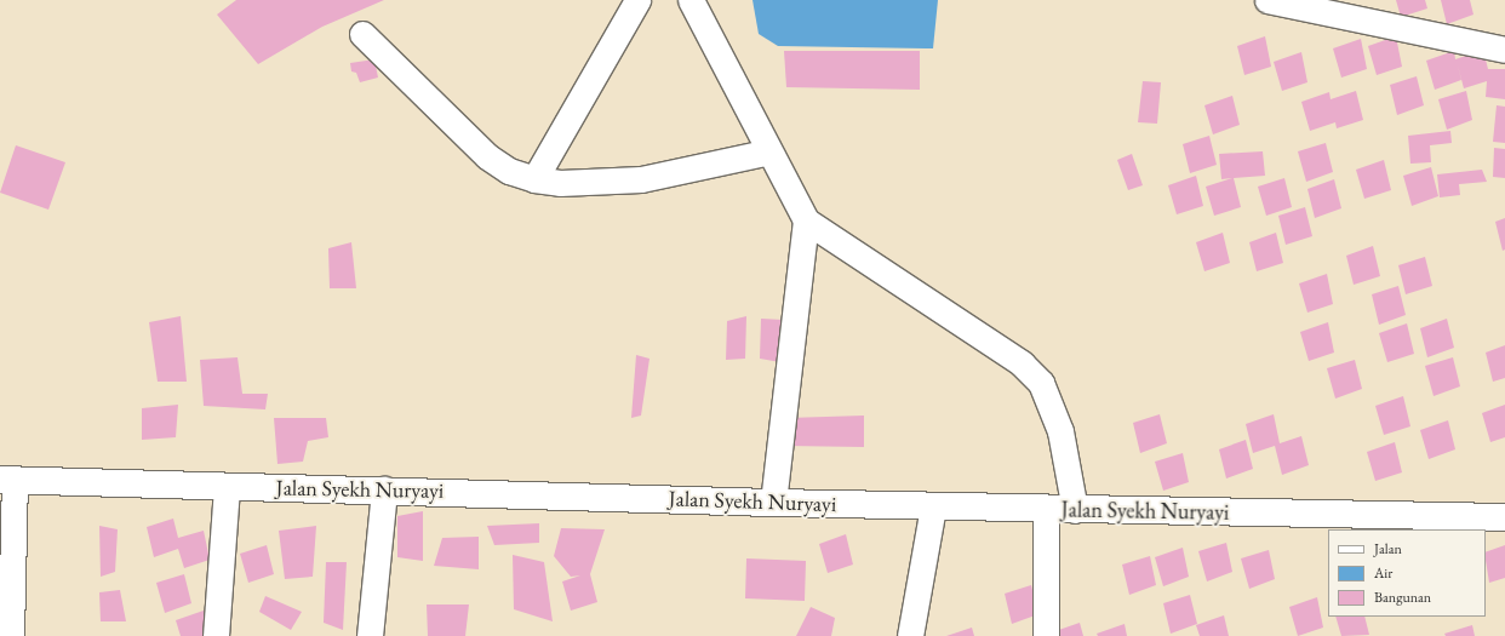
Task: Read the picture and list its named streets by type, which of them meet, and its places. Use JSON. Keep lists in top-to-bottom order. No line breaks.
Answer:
{"streets":{"main road":["Jalan Syekh Nuryayi"]},"legend":["Jalan","Air","Bangunan"]}
